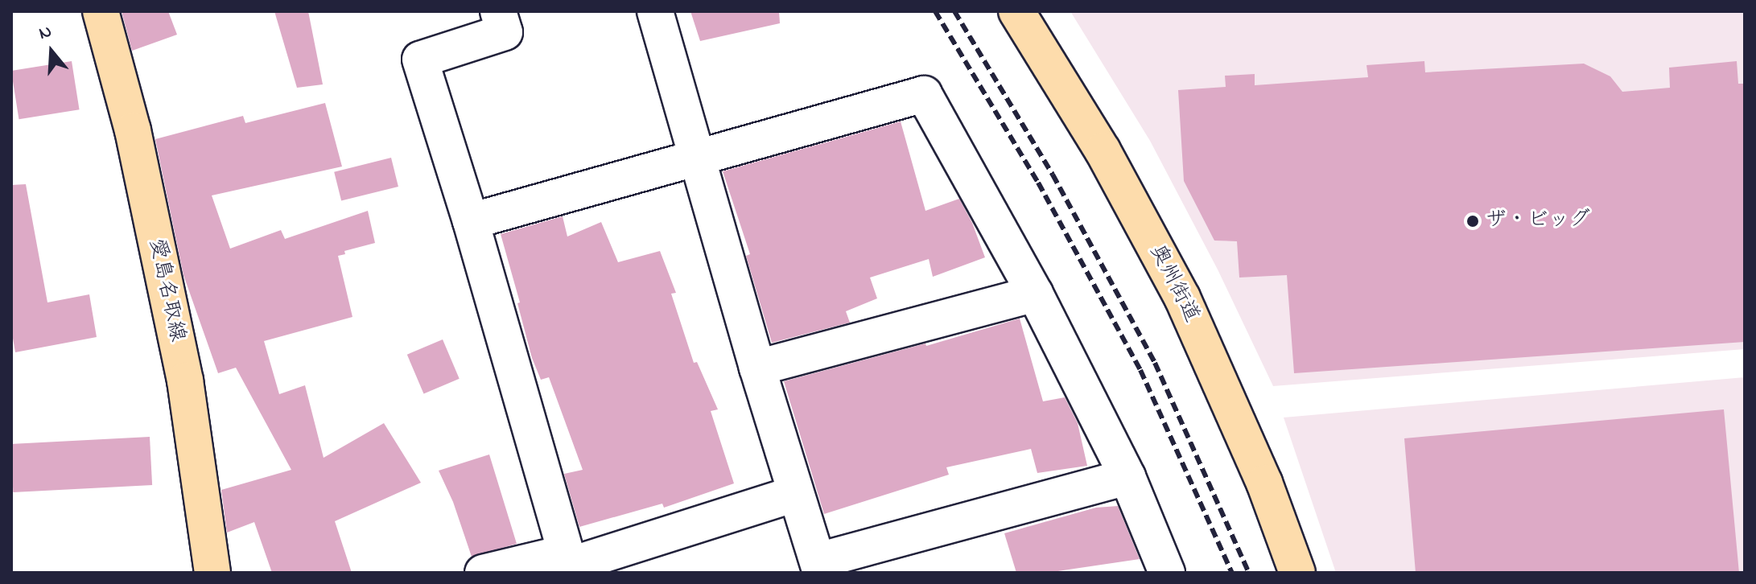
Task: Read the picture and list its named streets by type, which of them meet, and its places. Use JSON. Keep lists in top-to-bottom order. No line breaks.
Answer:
{"streets":{"main road":["奥州街道","愛島名取線"]},"places":["ザ・ビッグ"],"north":"top"}
